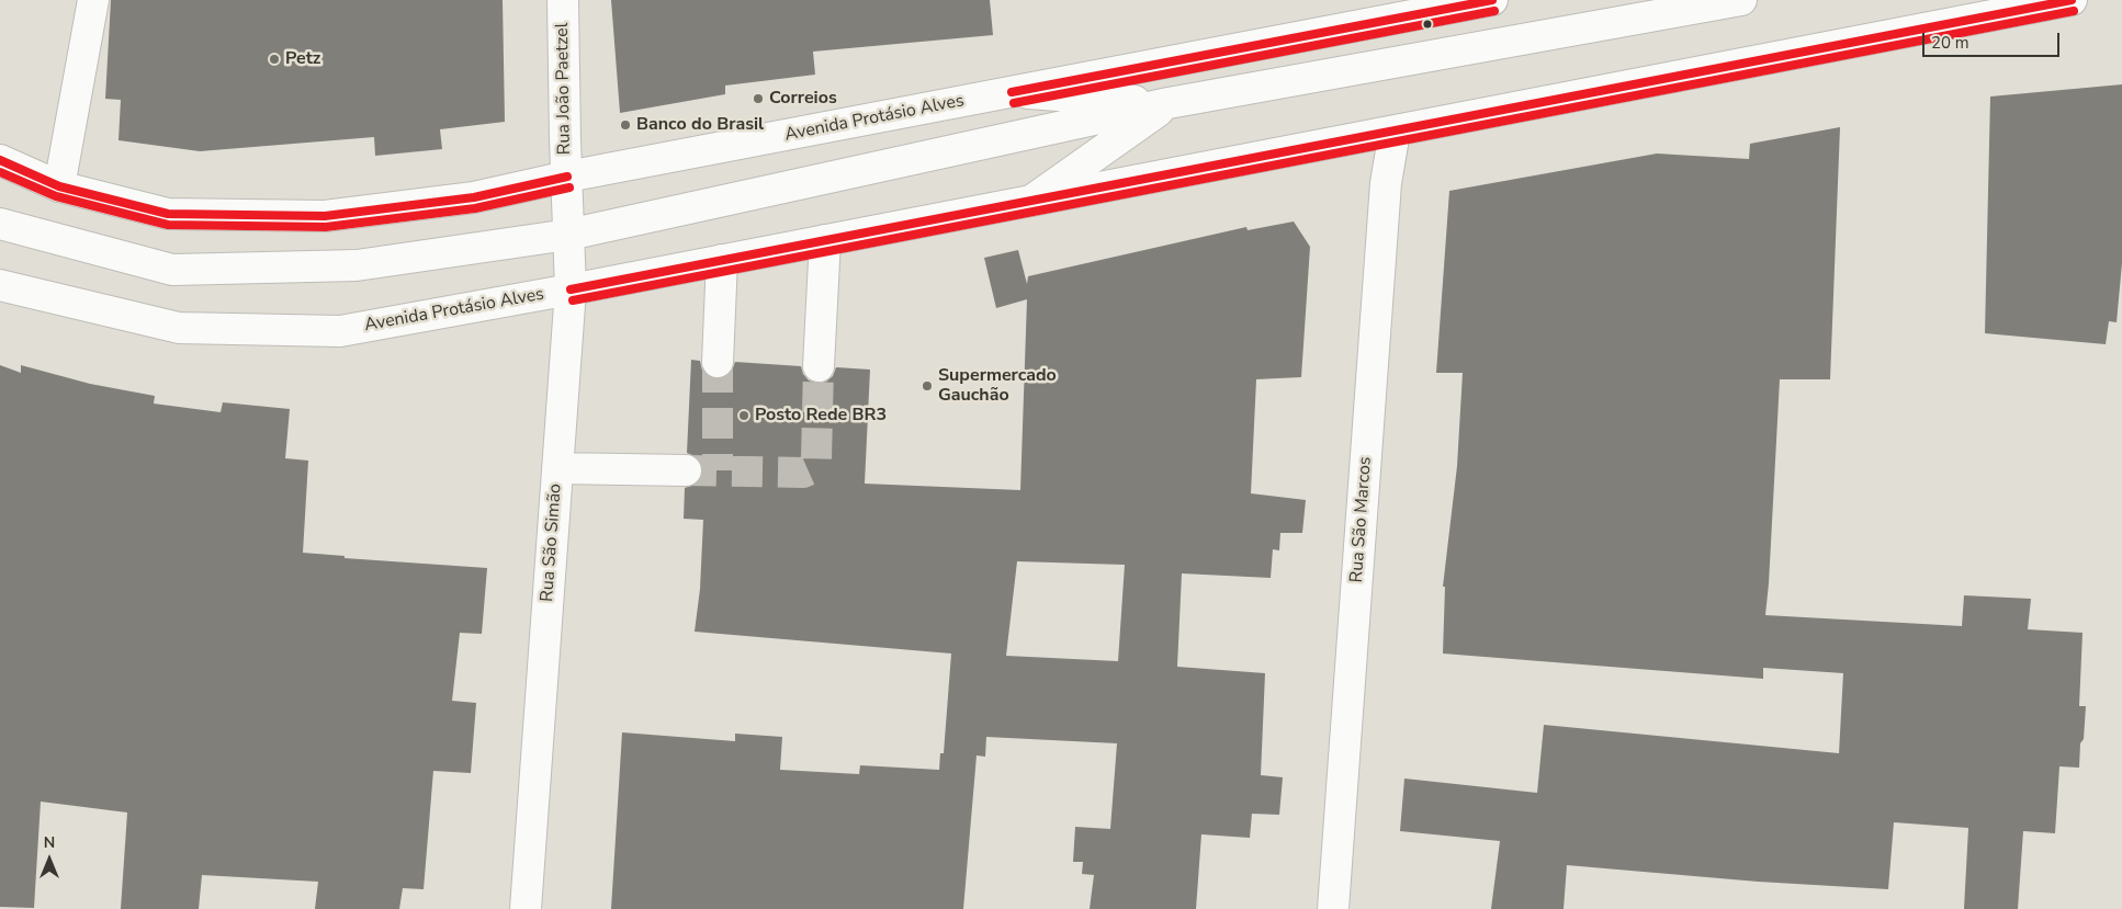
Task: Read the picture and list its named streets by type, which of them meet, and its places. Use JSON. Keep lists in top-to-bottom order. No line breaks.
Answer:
{"streets":{"main road":["Rua João Paetzel","Avenida Protásio Alves","Rua São Marcos","Rua São Simão"]},"crossings":[["Rua João Paetzel","Avenida Protásio Alves"],["Rua João Paetzel","Rua São Simão"],["Avenida Protásio Alves","Rua São Marcos"],["Avenida Protásio Alves","Rua São Simão"]],"places":["Petz","Correios","Banco do Brasil","Supermercado Gauchão","Posto Rede BR3"],"scale_bar":"20 m","north":"top"}
